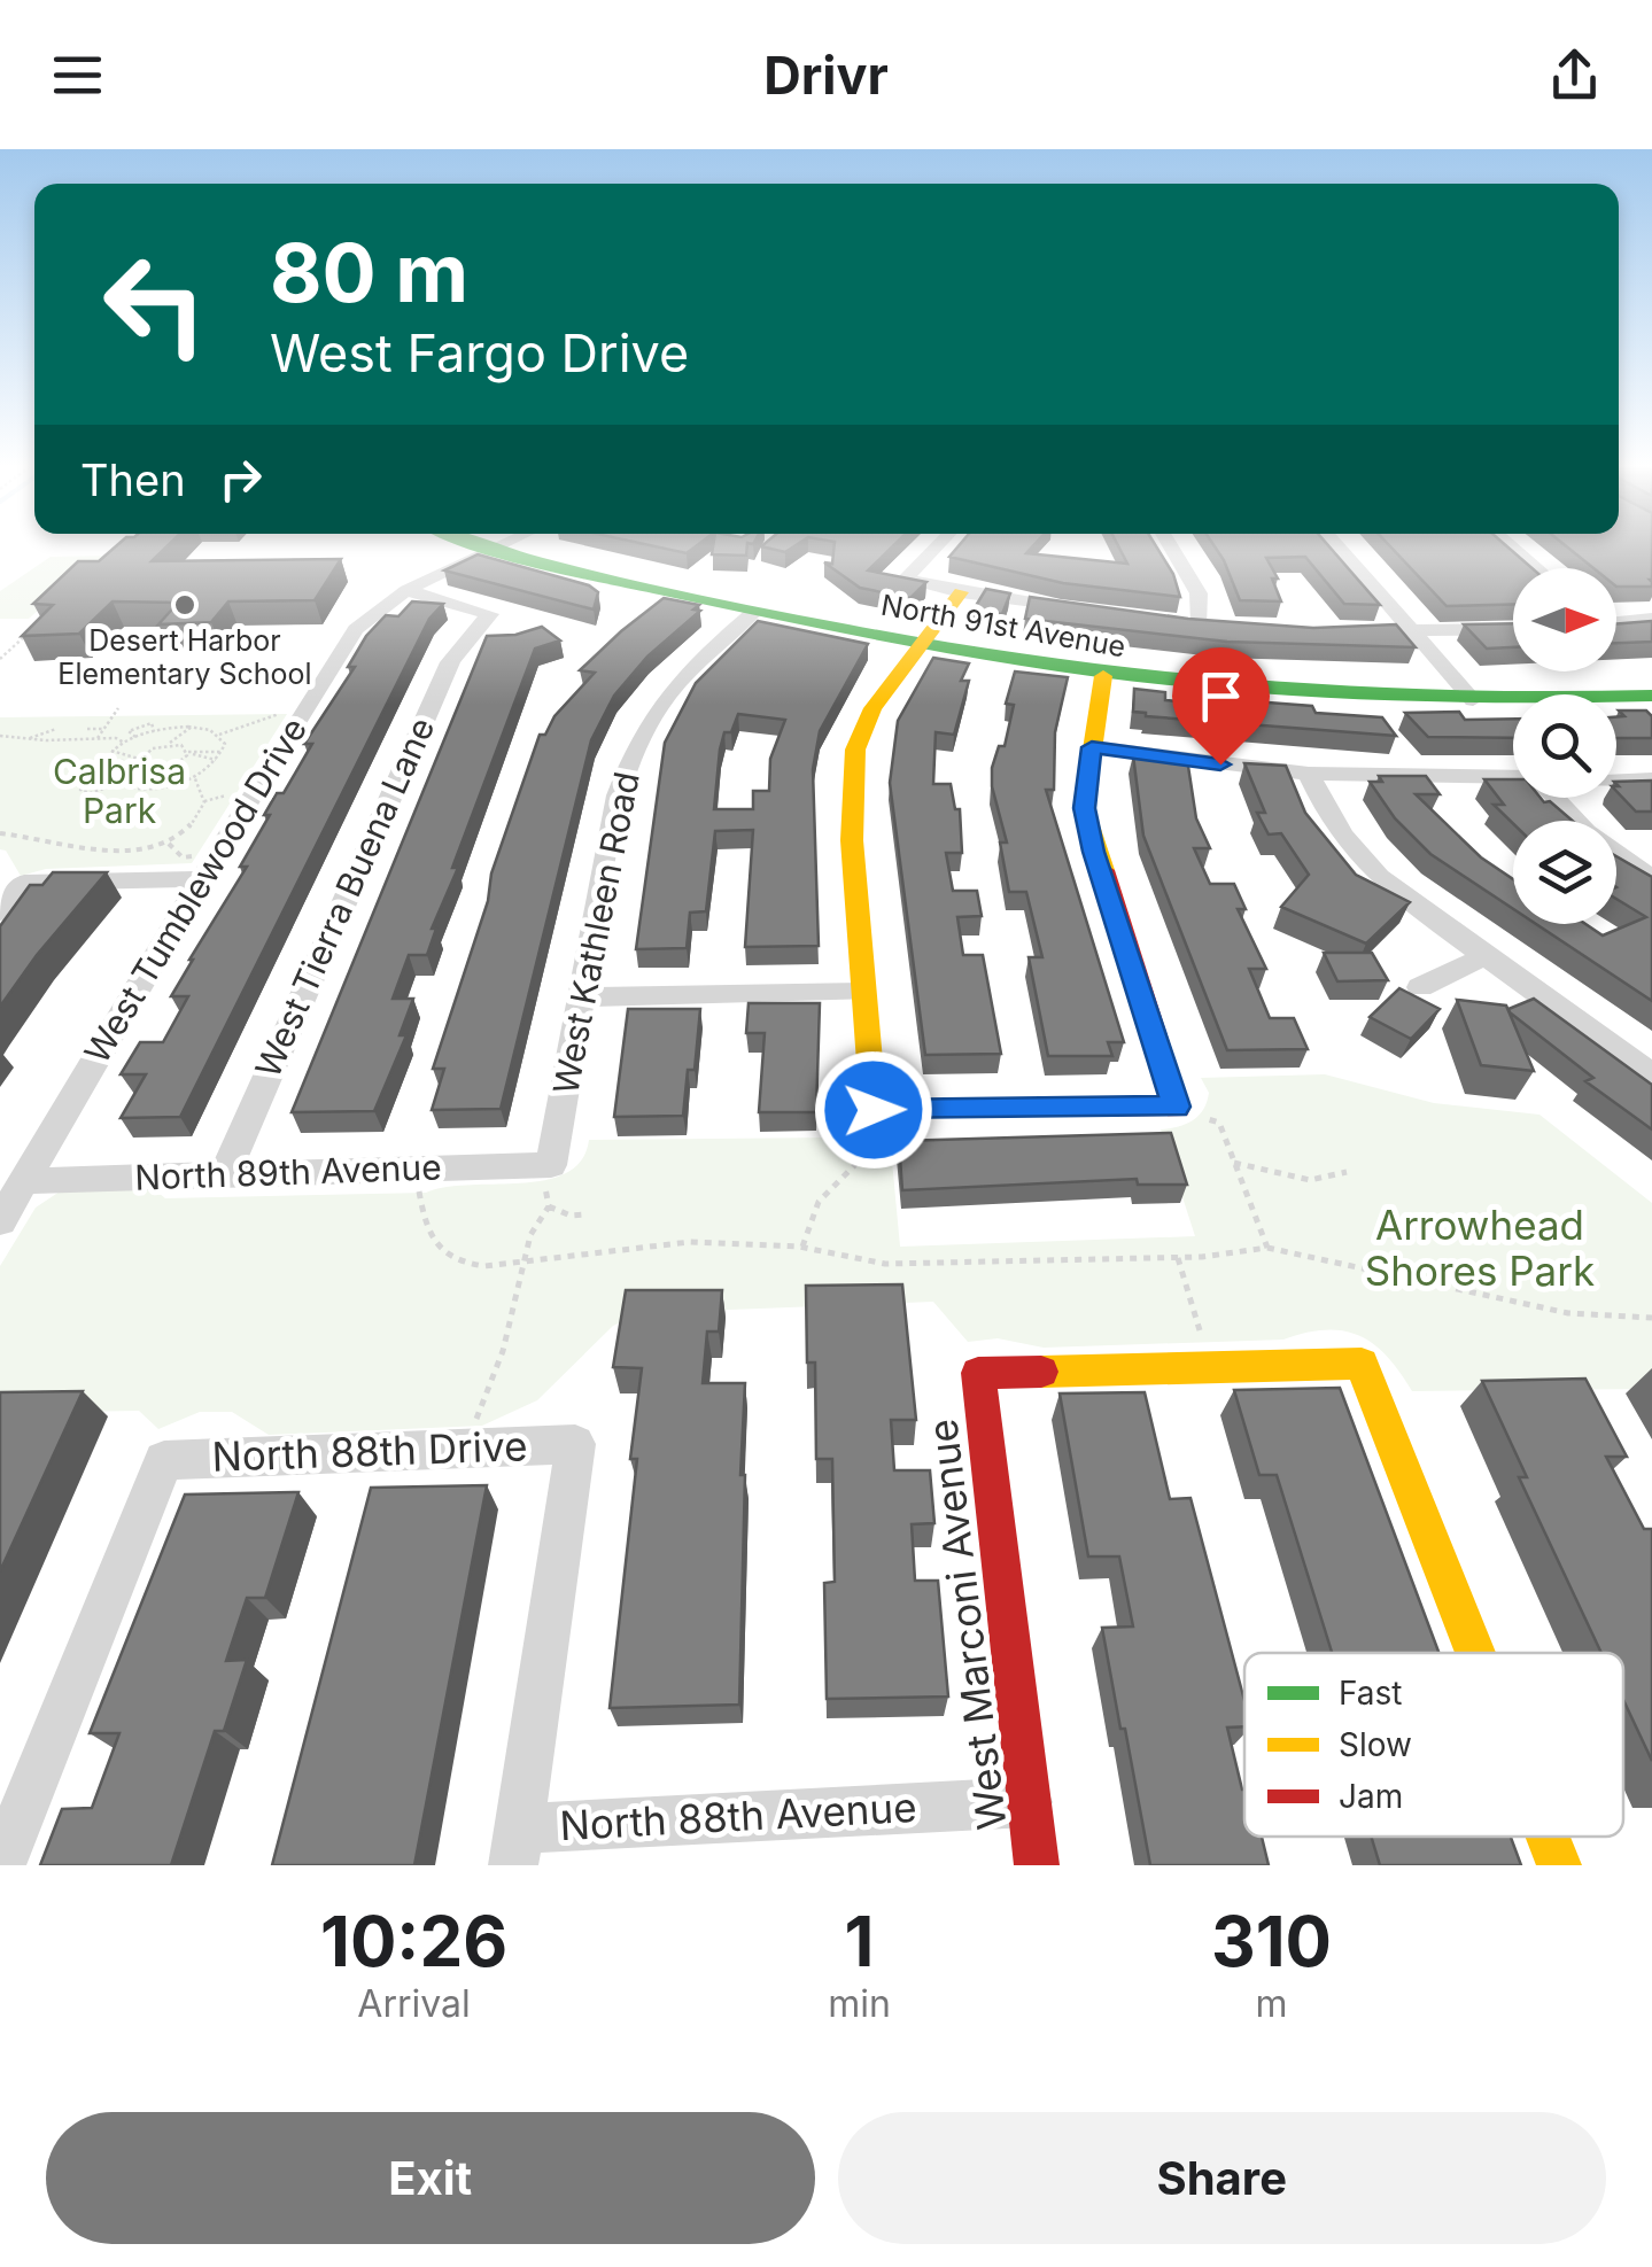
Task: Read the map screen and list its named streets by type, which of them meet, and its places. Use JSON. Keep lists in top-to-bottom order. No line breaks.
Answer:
{"streets":{"street":["North 91st Avenue","West Tumblewood Drive","West Tierra Buena Lane","West Kathleen Road","North 89th Avenue","North 88th Drive","West Marconi Avenue","North 88th Avenue"]},"crossings":[["North 91st Avenue","West Tumblewood Drive"],["North 91st Avenue","West Kathleen Road"],["West Tumblewood Drive","West Tierra Buena Lane"],["West Tumblewood Drive","North 89th Avenue"],["West Tierra Buena Lane","North 89th Avenue"],["West Kathleen Road","North 89th Avenue"],["North 88th Drive","North 88th Avenue"],["West Marconi Avenue","North 88th Avenue"]],"parks":["Calbrisa Park","Arrowhead Shores Park"],"places":["Desert Harbor Elementary School"],"legend":["Fast","Slow","Jam"],"north":"right","page":{"header":"Drivr","turn":["80 m","West Fargo Drive"],"then":"Then","eta":["10:26","Arrival","1","min","310","m"],"buttons":["Exit","Share"]}}
